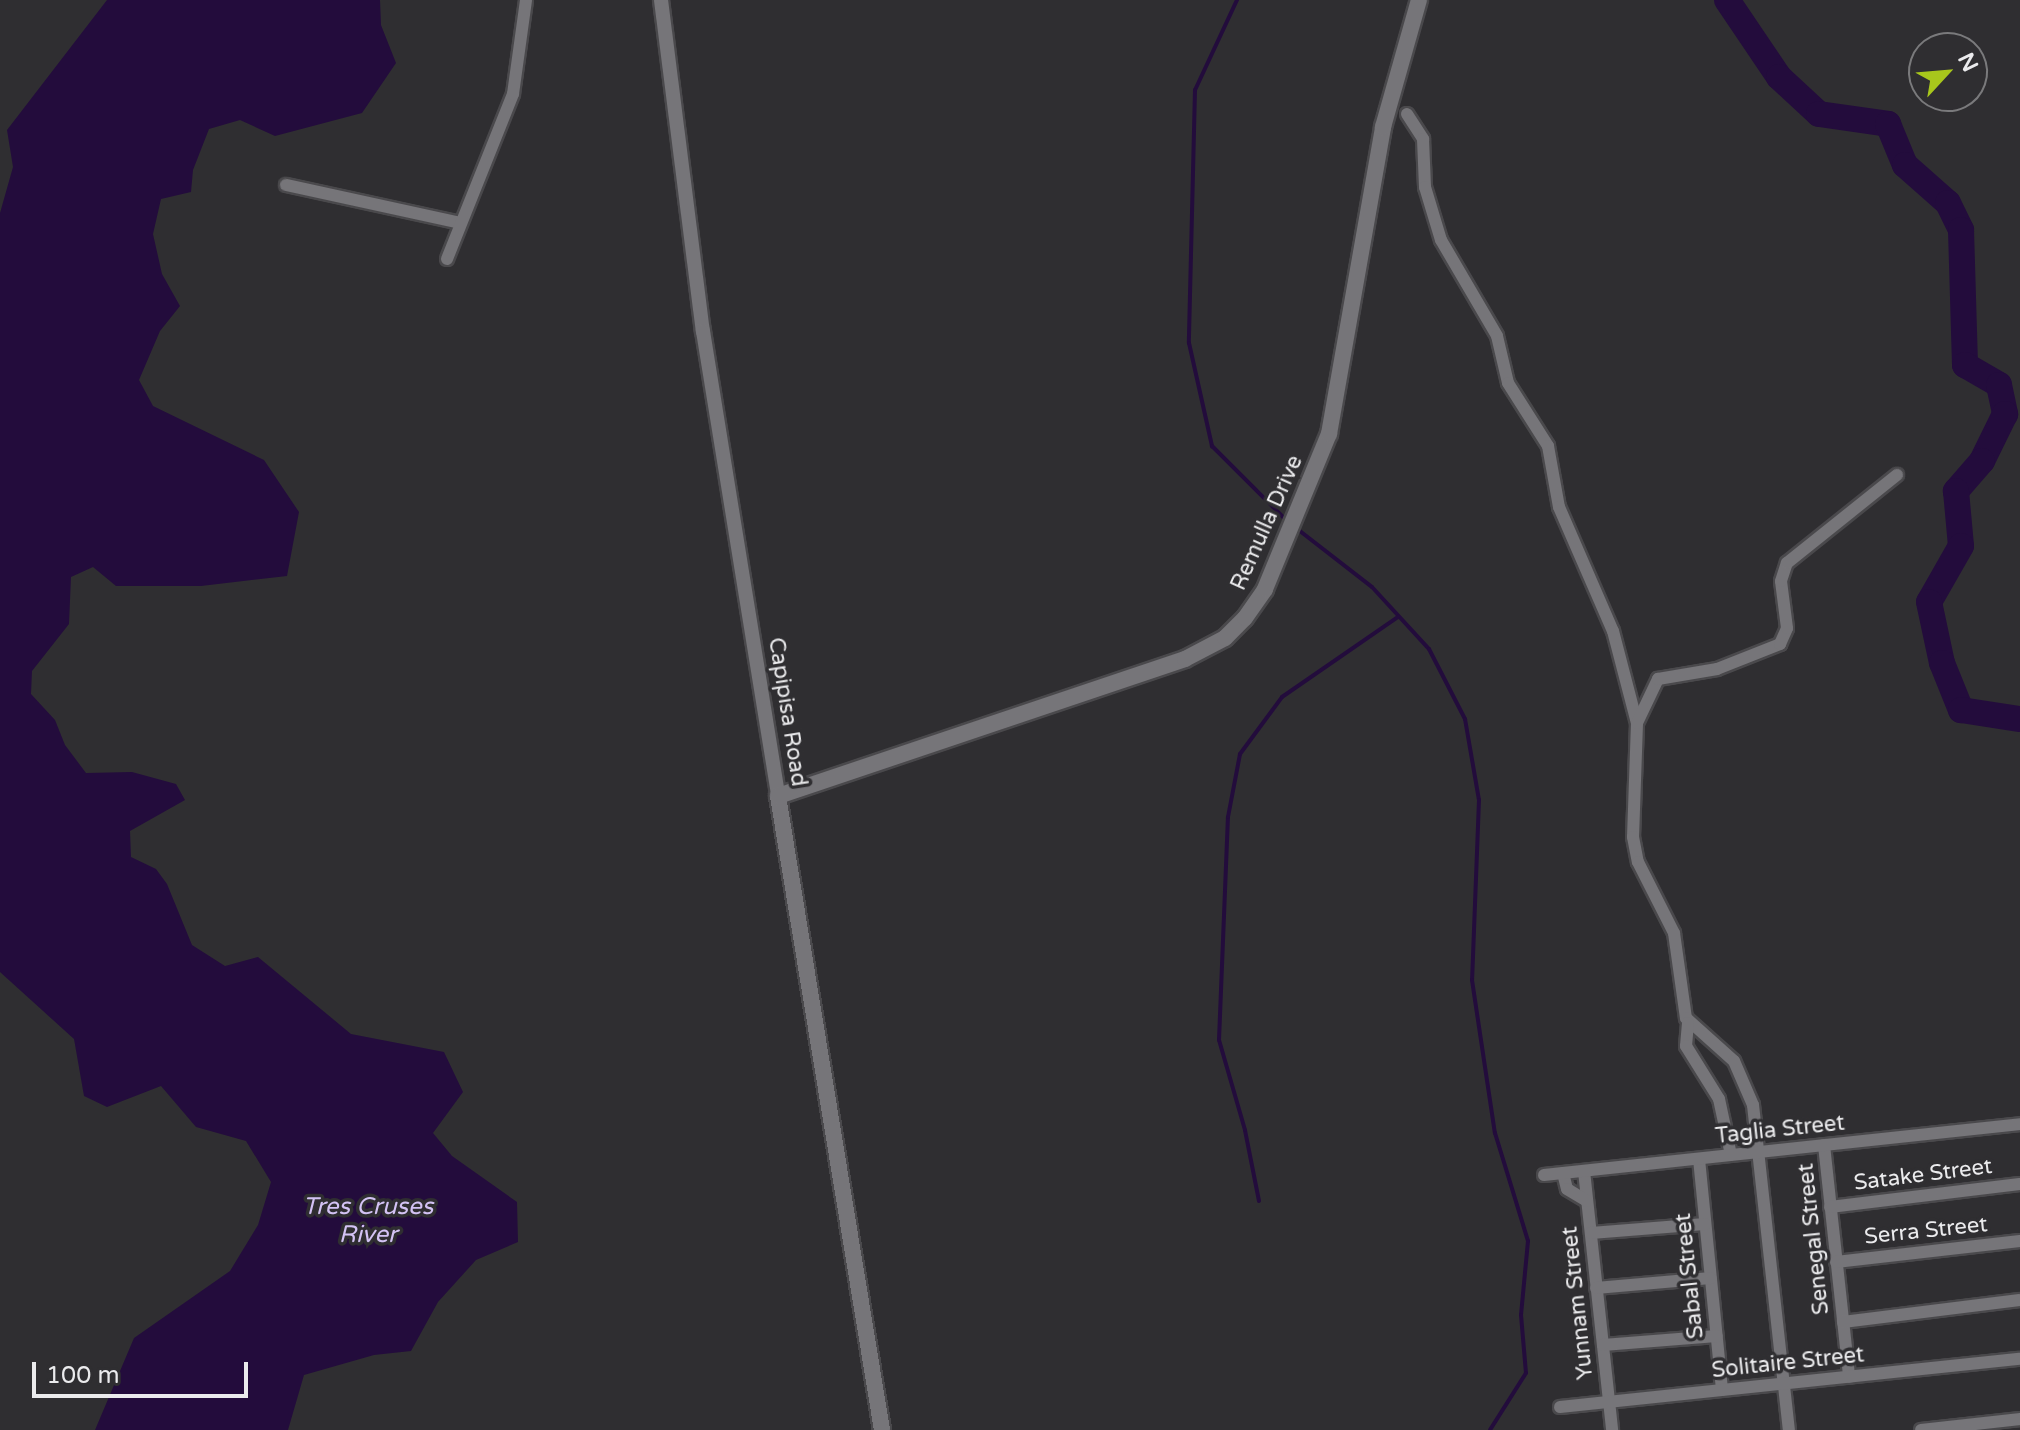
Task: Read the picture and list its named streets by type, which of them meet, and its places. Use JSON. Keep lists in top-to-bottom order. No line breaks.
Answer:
{"streets":{"main road":["Remulla Drive","Capipisa Road"],"street":["Taglia Street","Satake Street","Serra Street","Senegal Street","Sabal Street","Yunnam Street","Solitaire Street"]},"crossings":[["Remulla Drive","Capipisa Road"],["Taglia Street","Senegal Street"],["Taglia Street","Sabal Street"],["Taglia Street","Yunnam Street"],["Satake Street","Senegal Street"],["Serra Street","Senegal Street"],["Senegal Street","Solitaire Street"],["Sabal Street","Solitaire Street"],["Yunnam Street","Solitaire Street"]],"water":["Tres Cruses River"],"scale_bar":"100 m","north":"top right"}
